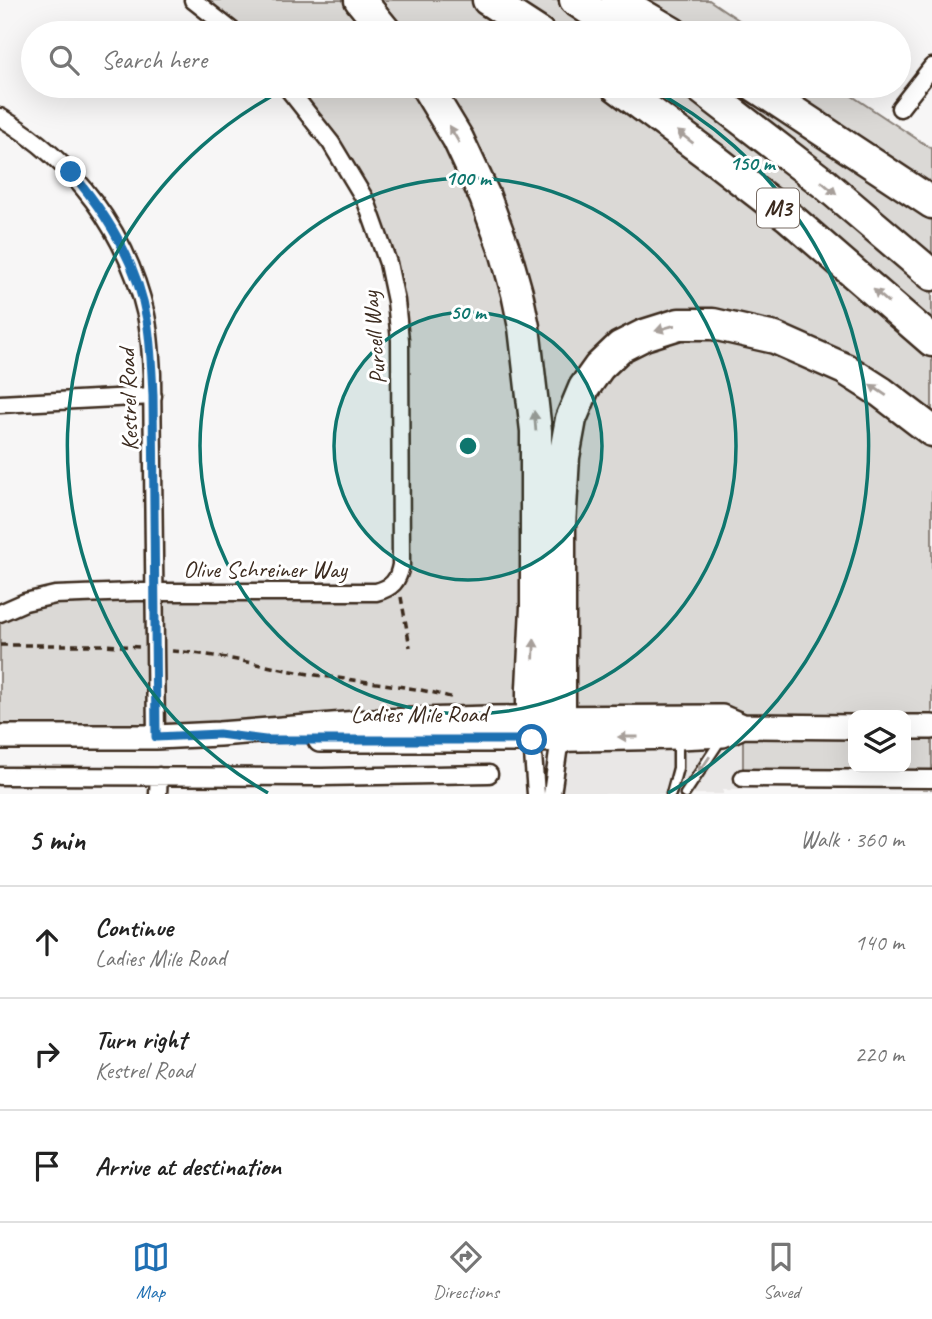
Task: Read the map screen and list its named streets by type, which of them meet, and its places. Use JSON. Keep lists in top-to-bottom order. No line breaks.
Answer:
{"streets":{"highway":["M3"],"main road":["Ladies Mile Road"],"street":["Purcell Way","Kestrel Road","Olive Schreiner Way"]},"crossings":[["Purcell Way","Olive Schreiner Way"],["Kestrel Road","Olive Schreiner Way"],["Kestrel Road","Ladies Mile Road"]],"page":{"search":"Search here","heading":["5 min","Walk · 360 m"],"list":[["Continue","Ladies Mile Road","140 m"],["Turn right","Kestrel Road","220 m"],"Arrive at destination"],"nav":["Map","Directions","Saved"]},"rings":["150 m","100 m","50 m"]}
